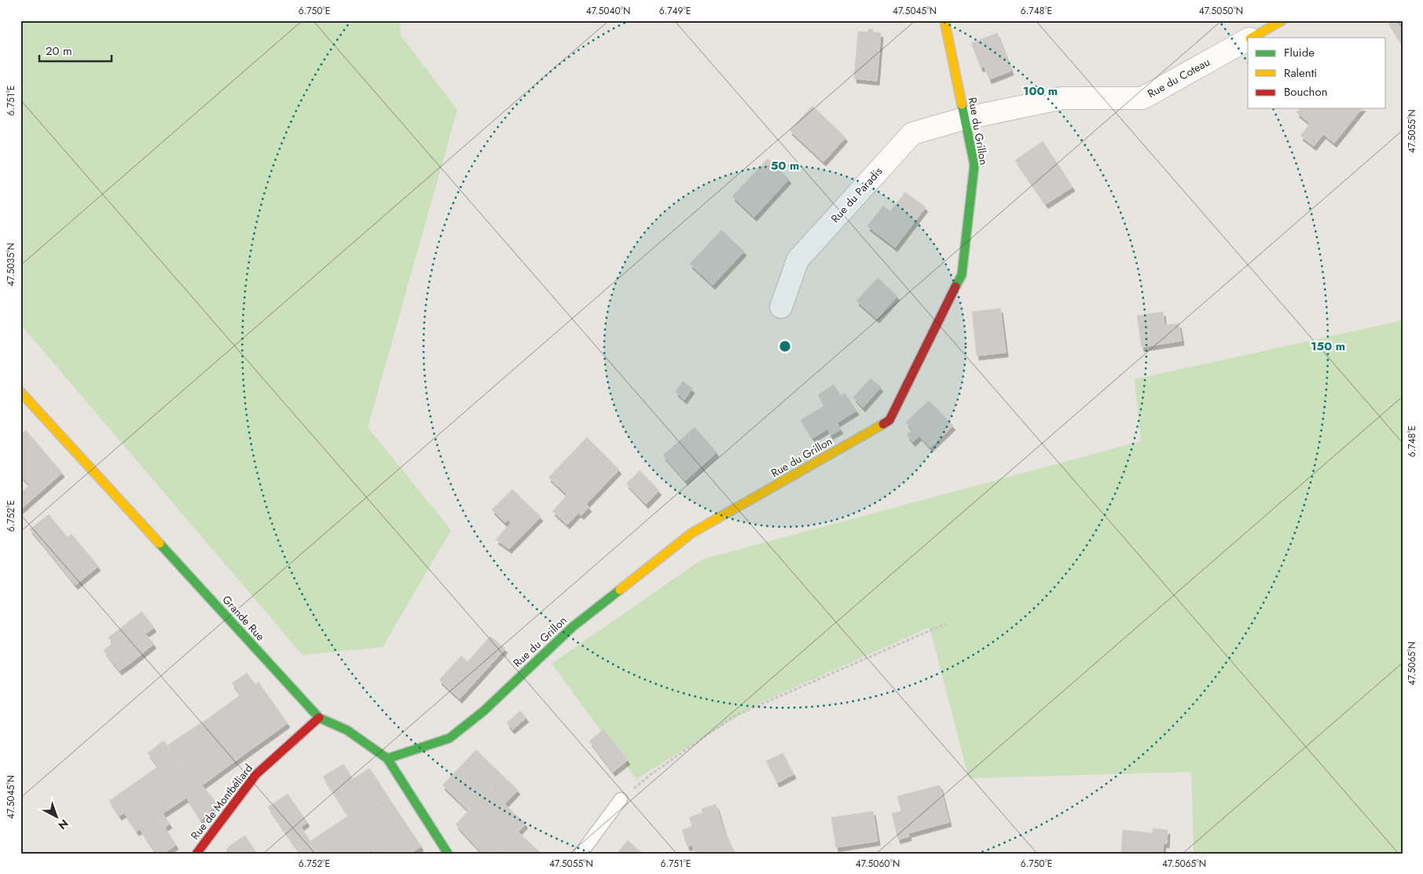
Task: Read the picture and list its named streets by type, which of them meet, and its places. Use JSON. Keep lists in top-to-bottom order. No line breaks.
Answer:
{"streets":{"street":["Rue du Coteau","Rue du Grillon","Rue du Paradis","Grande Rue","Rue de Montbéliard"]},"crossings":[["Rue du Coteau","Rue du Grillon"],["Rue du Coteau","Rue du Paradis"],["Rue du Grillon","Rue du Paradis"],["Rue du Grillon","Grande Rue"],["Grande Rue","Rue de Montbéliard"]],"legend":["Fluide","Ralenti","Bouchon"],"scale_bar":"20 m","north":"bottom right","coordinates":["6.750°E","47.5040°N","6.749°E","47.5045°N","6.748°E","47.5050°N","6.751°E","47.5055°N","47.5035°N","6.752°E","47.5065°N","47.5060°N"],"rings":["100 m","50 m","150 m"]}
